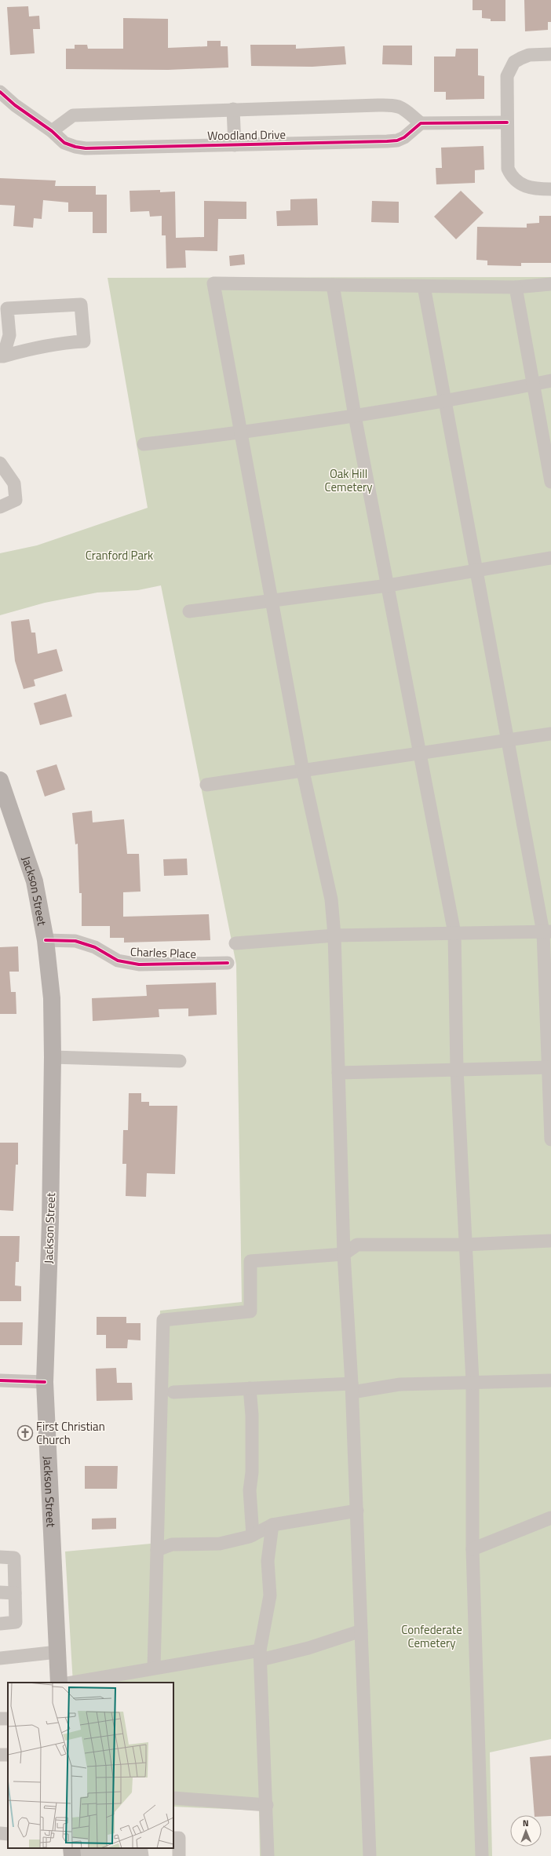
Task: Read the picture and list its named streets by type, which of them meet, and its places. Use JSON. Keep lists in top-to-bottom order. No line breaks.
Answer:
{"streets":{"main road":["Jackson Street"],"street":["Woodland Drive","Charles Place"]},"crossings":[["Jackson Street","Charles Place"]],"parks":["Oak Hill Cemetery","Cranford Park","Confederate Cemetery"],"places":{"church":["First Christian Church"]},"north":"top"}
